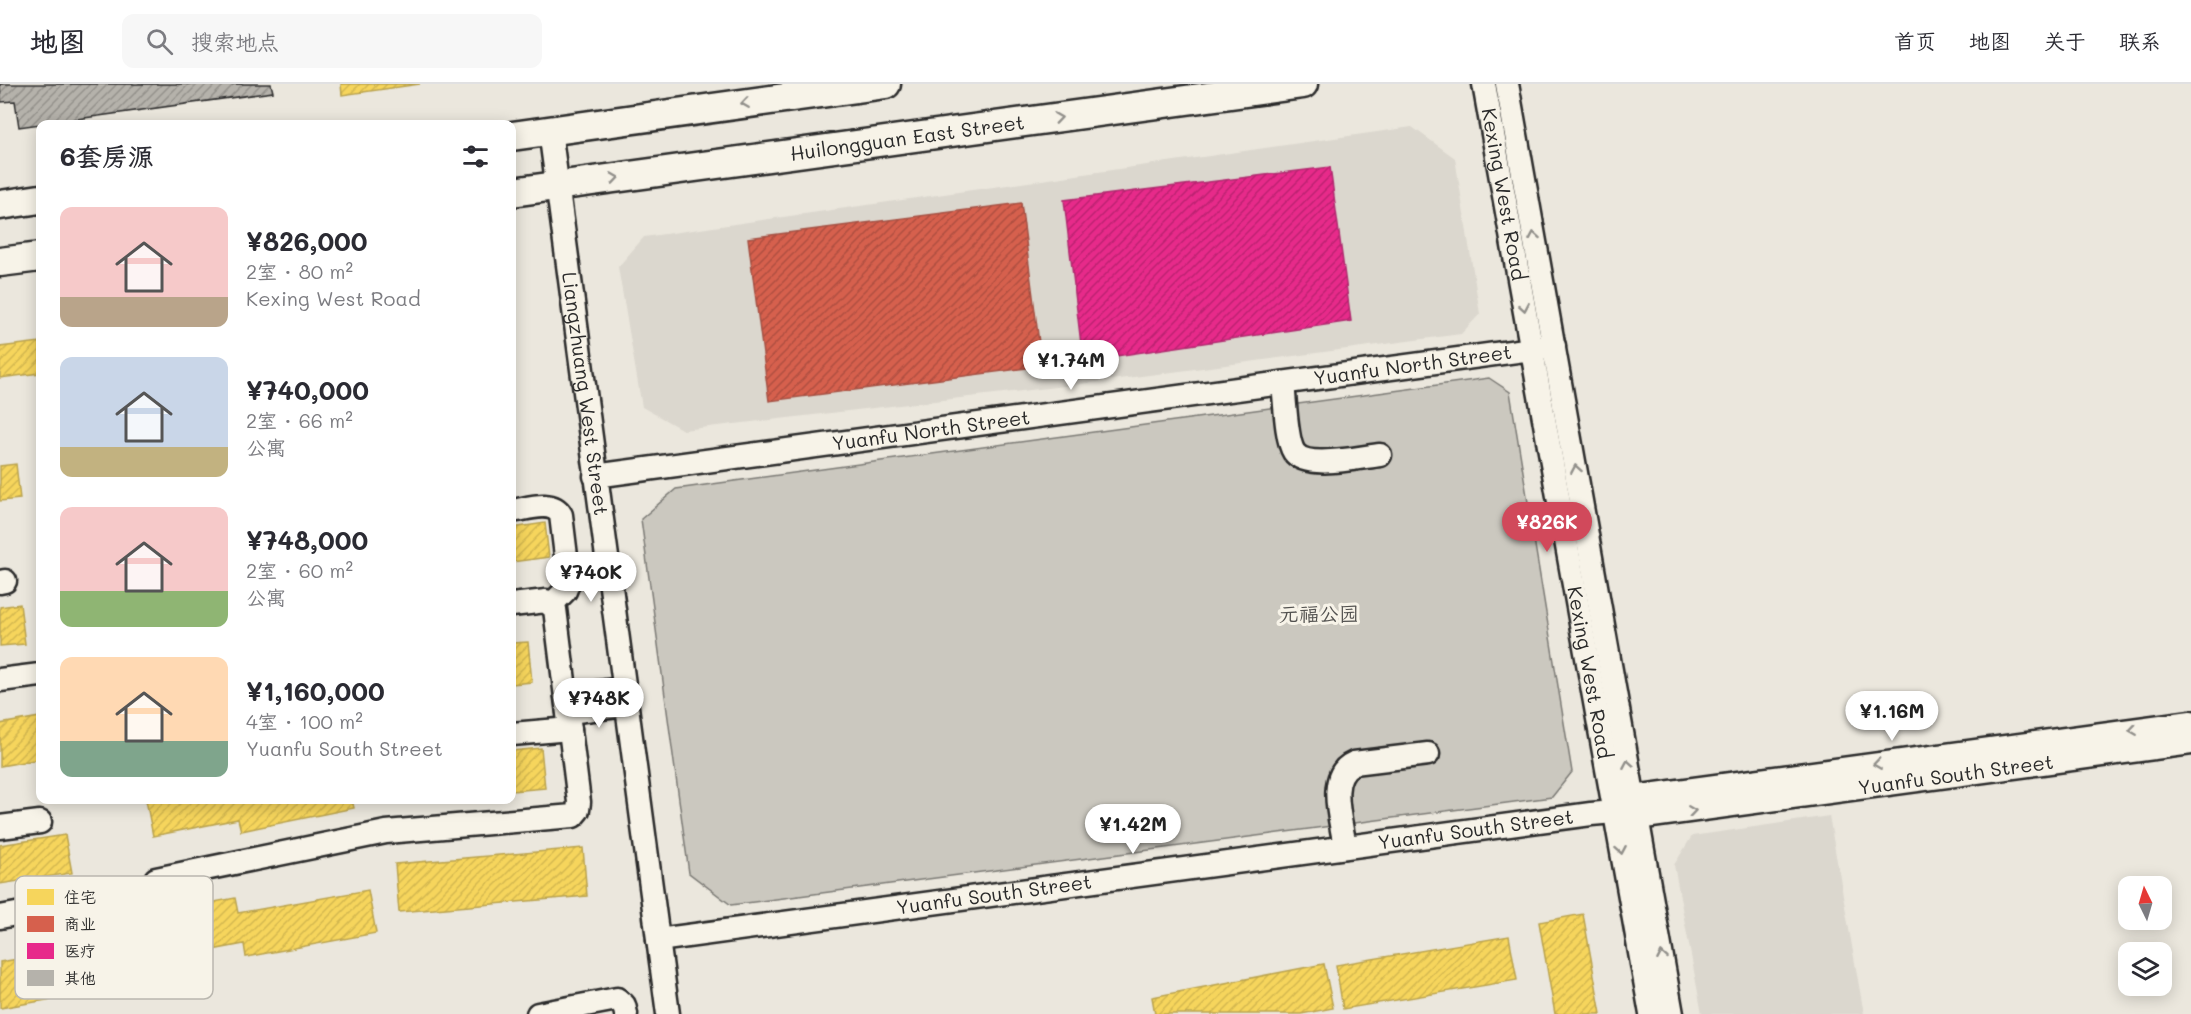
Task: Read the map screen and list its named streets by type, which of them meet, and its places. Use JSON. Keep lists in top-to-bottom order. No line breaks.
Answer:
{"streets":{"main road":["Huilongguan East Street"],"street":["Kexing West Road","Yuanfu North Street","Liangzhuang West Street","Yuanfu South Street"]},"crossings":[["Huilongguan East Street","Liangzhuang West Street"],["Kexing West Road","Yuanfu North Street"],["Kexing West Road","Yuanfu South Street"],["Yuanfu North Street","Liangzhuang West Street"],["Liangzhuang West Street","Yuanfu South Street"]],"parks":["元福公园"],"legend":["住宅","商业","医疗","其他"],"north":"top","page":{"header":"地图","search":"搜索地点","nav":["首页","地图","关于","联系"],"heading":"6套房源","list":[{"name":"¥826,000","note":"2室 · 80 m² · Kexing West Road"},{"name":"¥740,000","note":"2室 · 66 m² · 公寓"},{"name":"¥748,000","note":"2室 · 60 m² · 公寓"},{"name":"¥1,160,000","note":"4室 · 100 m² · Yuanfu South Street"}],"price":["¥1.74M","¥826K","¥740K","¥748K","¥1.16M","¥1.42M"]}}
